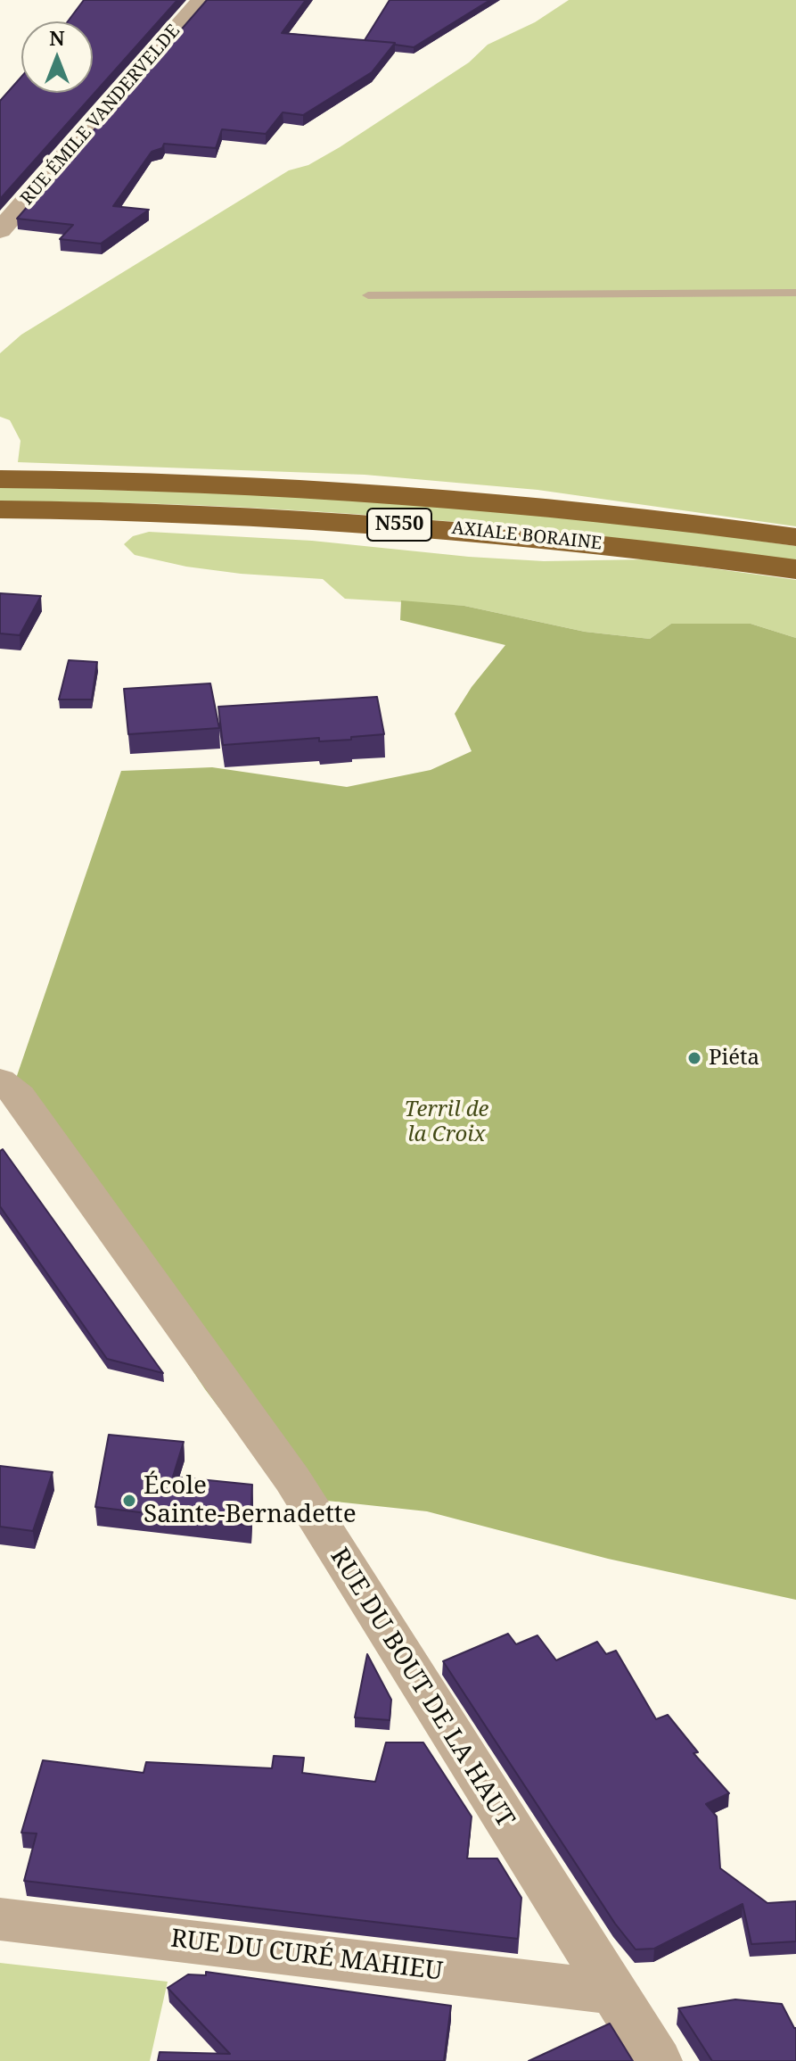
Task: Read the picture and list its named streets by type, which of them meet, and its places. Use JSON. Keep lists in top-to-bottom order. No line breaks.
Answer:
{"streets":{"highway":["N550","AXIALE BORAINE"],"street":["RUE ÉMILE VANDERVELDE","RUE DU BOUT DE LA HAUT","RUE DU CURÉ MAHIEU"]},"crossings":[["RUE DU BOUT DE LA HAUT","RUE DU CURÉ MAHIEU"]],"parks":["Terril de la Croix"],"places":["Piéta","École Sainte-Bernadette"],"north":"top"}
